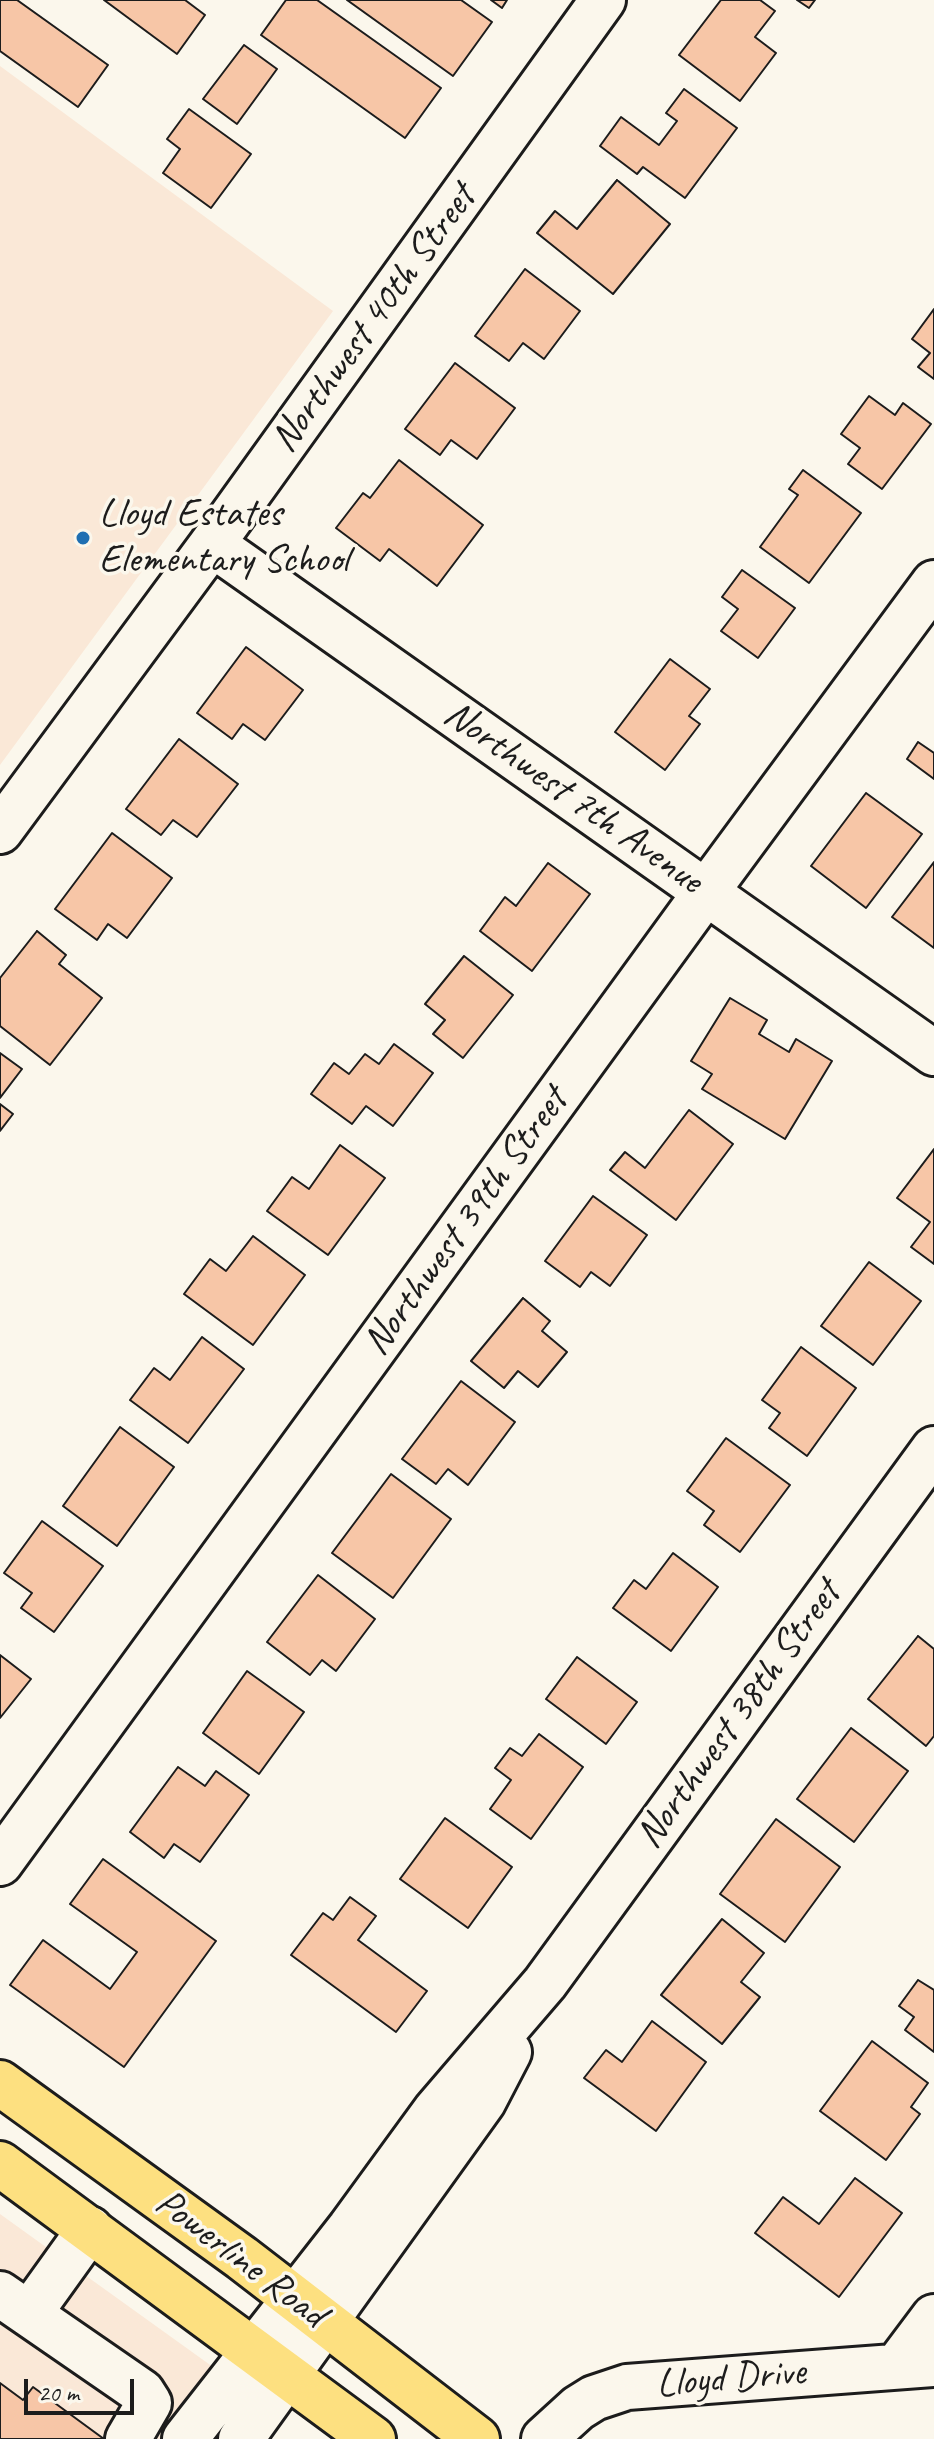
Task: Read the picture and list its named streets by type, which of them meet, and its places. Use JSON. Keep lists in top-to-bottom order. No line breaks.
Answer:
{"streets":{"main road":["Powerline Road"],"street":["Northwest 40th Street","Northwest 7th Avenue","Northwest 39th Street","Northwest 38th Street","Lloyd Drive"]},"crossings":[["Northwest 40th Street","Northwest 7th Avenue"],["Northwest 7th Avenue","Northwest 39th Street"],["Northwest 38th Street","Powerline Road"]],"places":["Lloyd Estates Elementary School"],"scale_bar":"20 m"}
